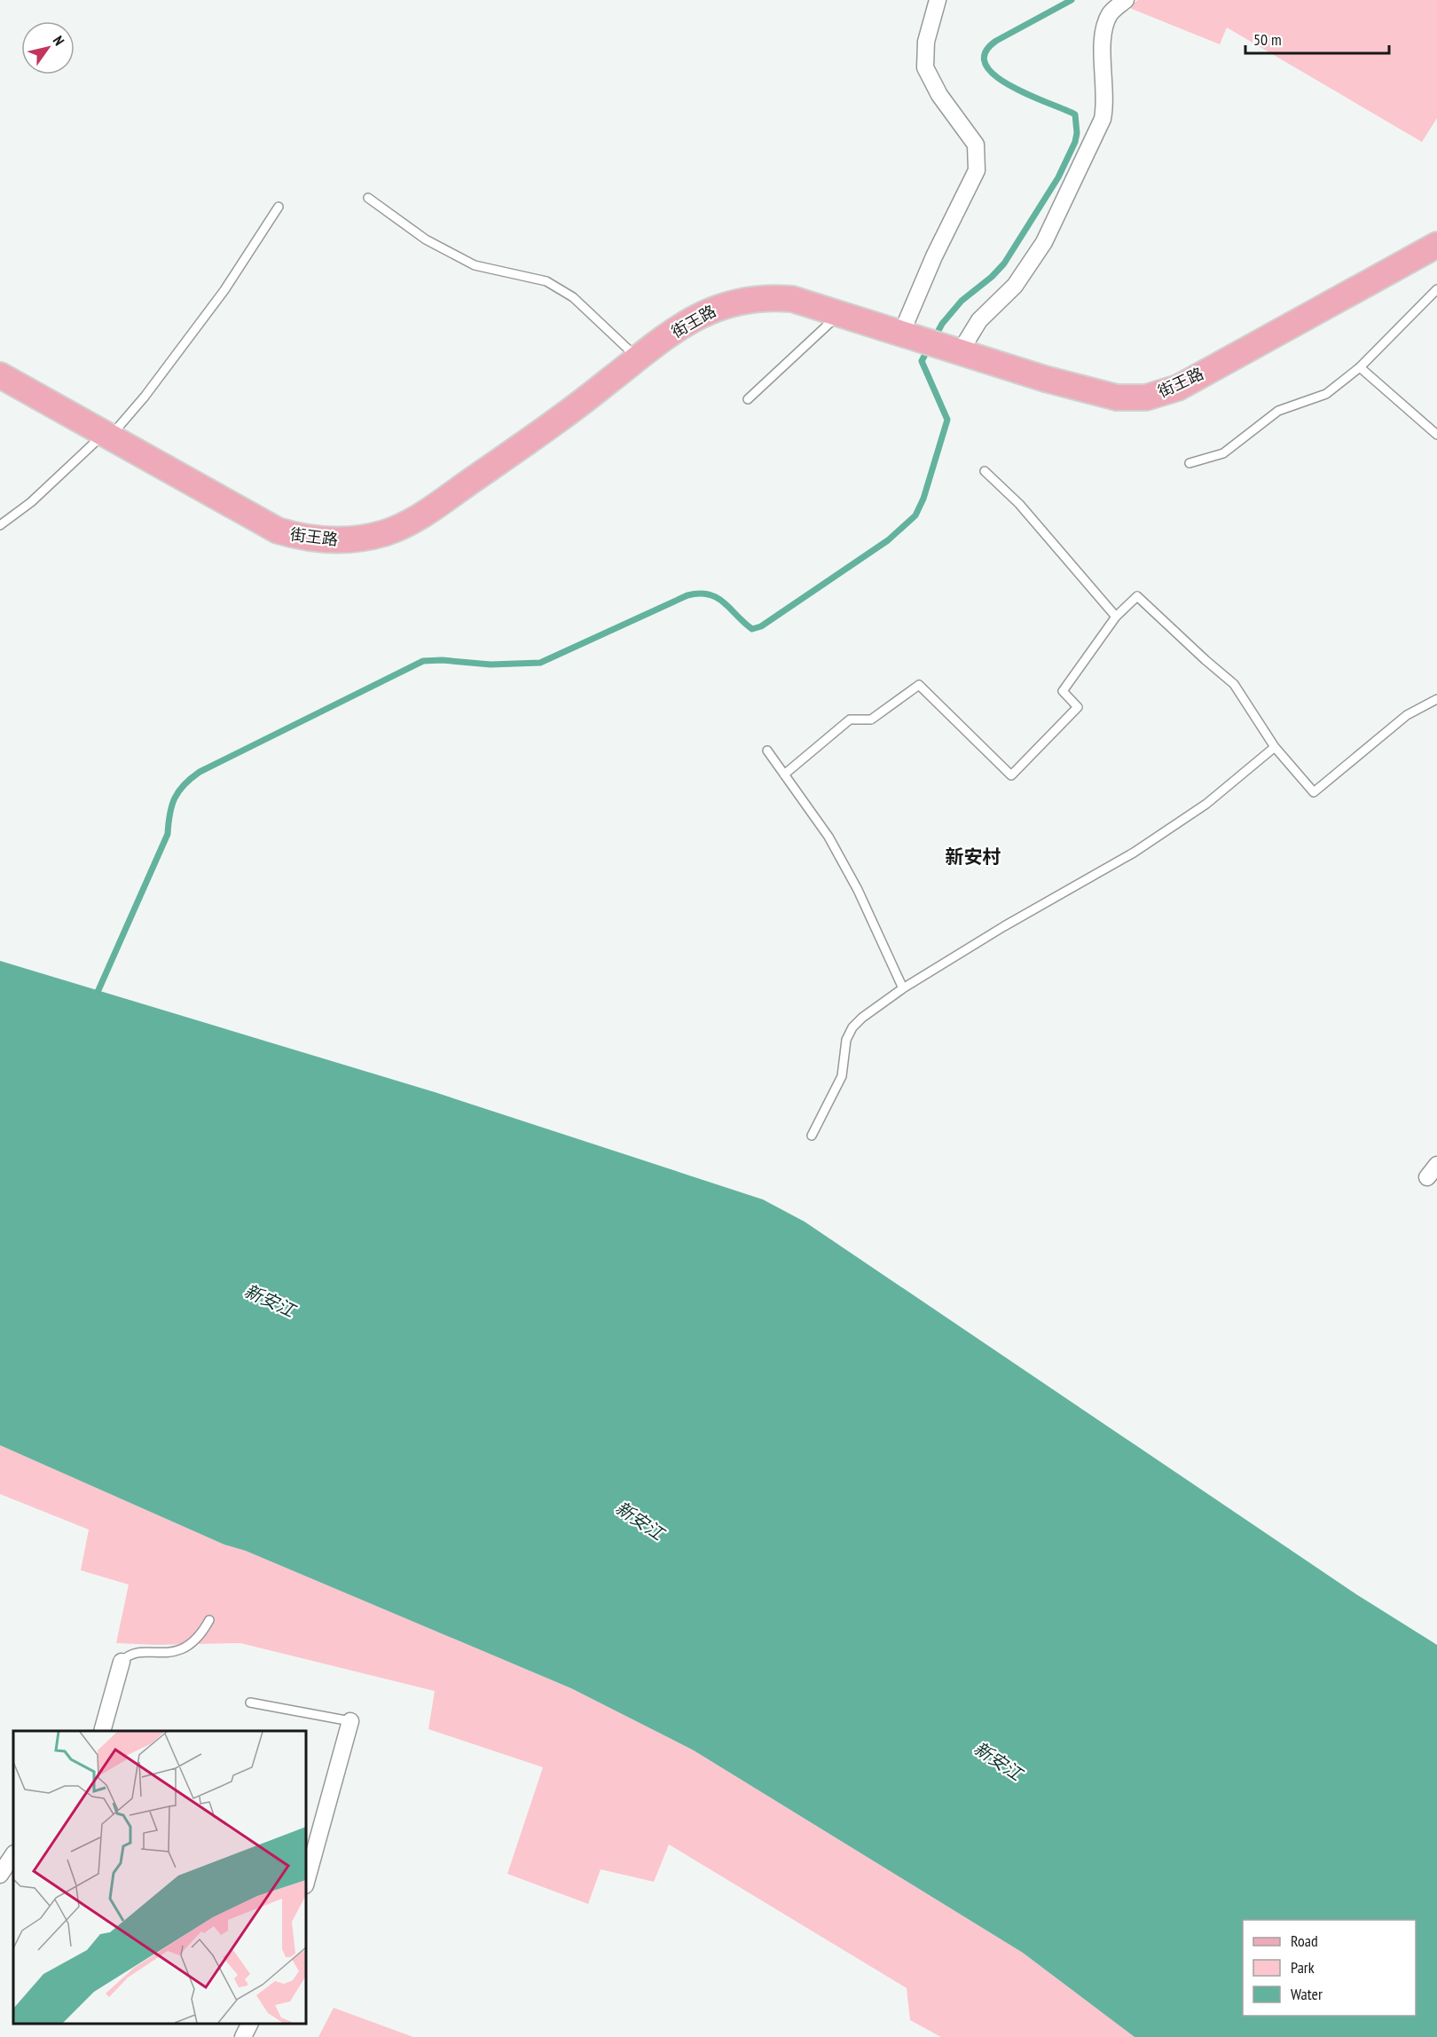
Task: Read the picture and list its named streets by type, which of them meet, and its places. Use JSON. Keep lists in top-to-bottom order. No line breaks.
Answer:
{"streets":{"main road":["街王路"]},"districts":["新安村"],"water":["新安江"],"legend":["Road","Park","Water"],"scale_bar":"50 m","north":"top right"}
